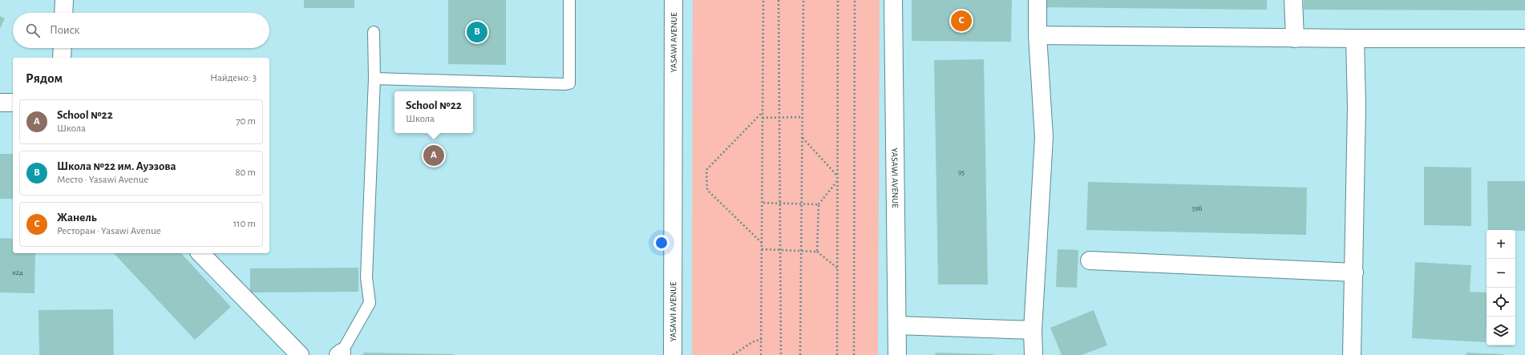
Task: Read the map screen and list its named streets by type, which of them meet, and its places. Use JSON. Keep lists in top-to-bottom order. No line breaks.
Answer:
{"streets":{"street":["YASAWI AVENUE"]},"house_numbers":["95","59б","62д"],"page":{"pins":["C","B","A"],"search":"Поиск","heading":["Рядом","Найдено: 3"],"popup":["School №22","Школа"],"list":[{"mark":"A","name":"School №22","note":"Школа","value":"70 m"},{"mark":"B","name":"Школа №22 им. Ауэзова","note":"Место · Yasawi Avenue","value":"80 m"},{"mark":"C","name":"Жанель","note":"Ресторан · Yasawi Avenue","value":"110 m"}],"map_buttons":["+","−"]}}
